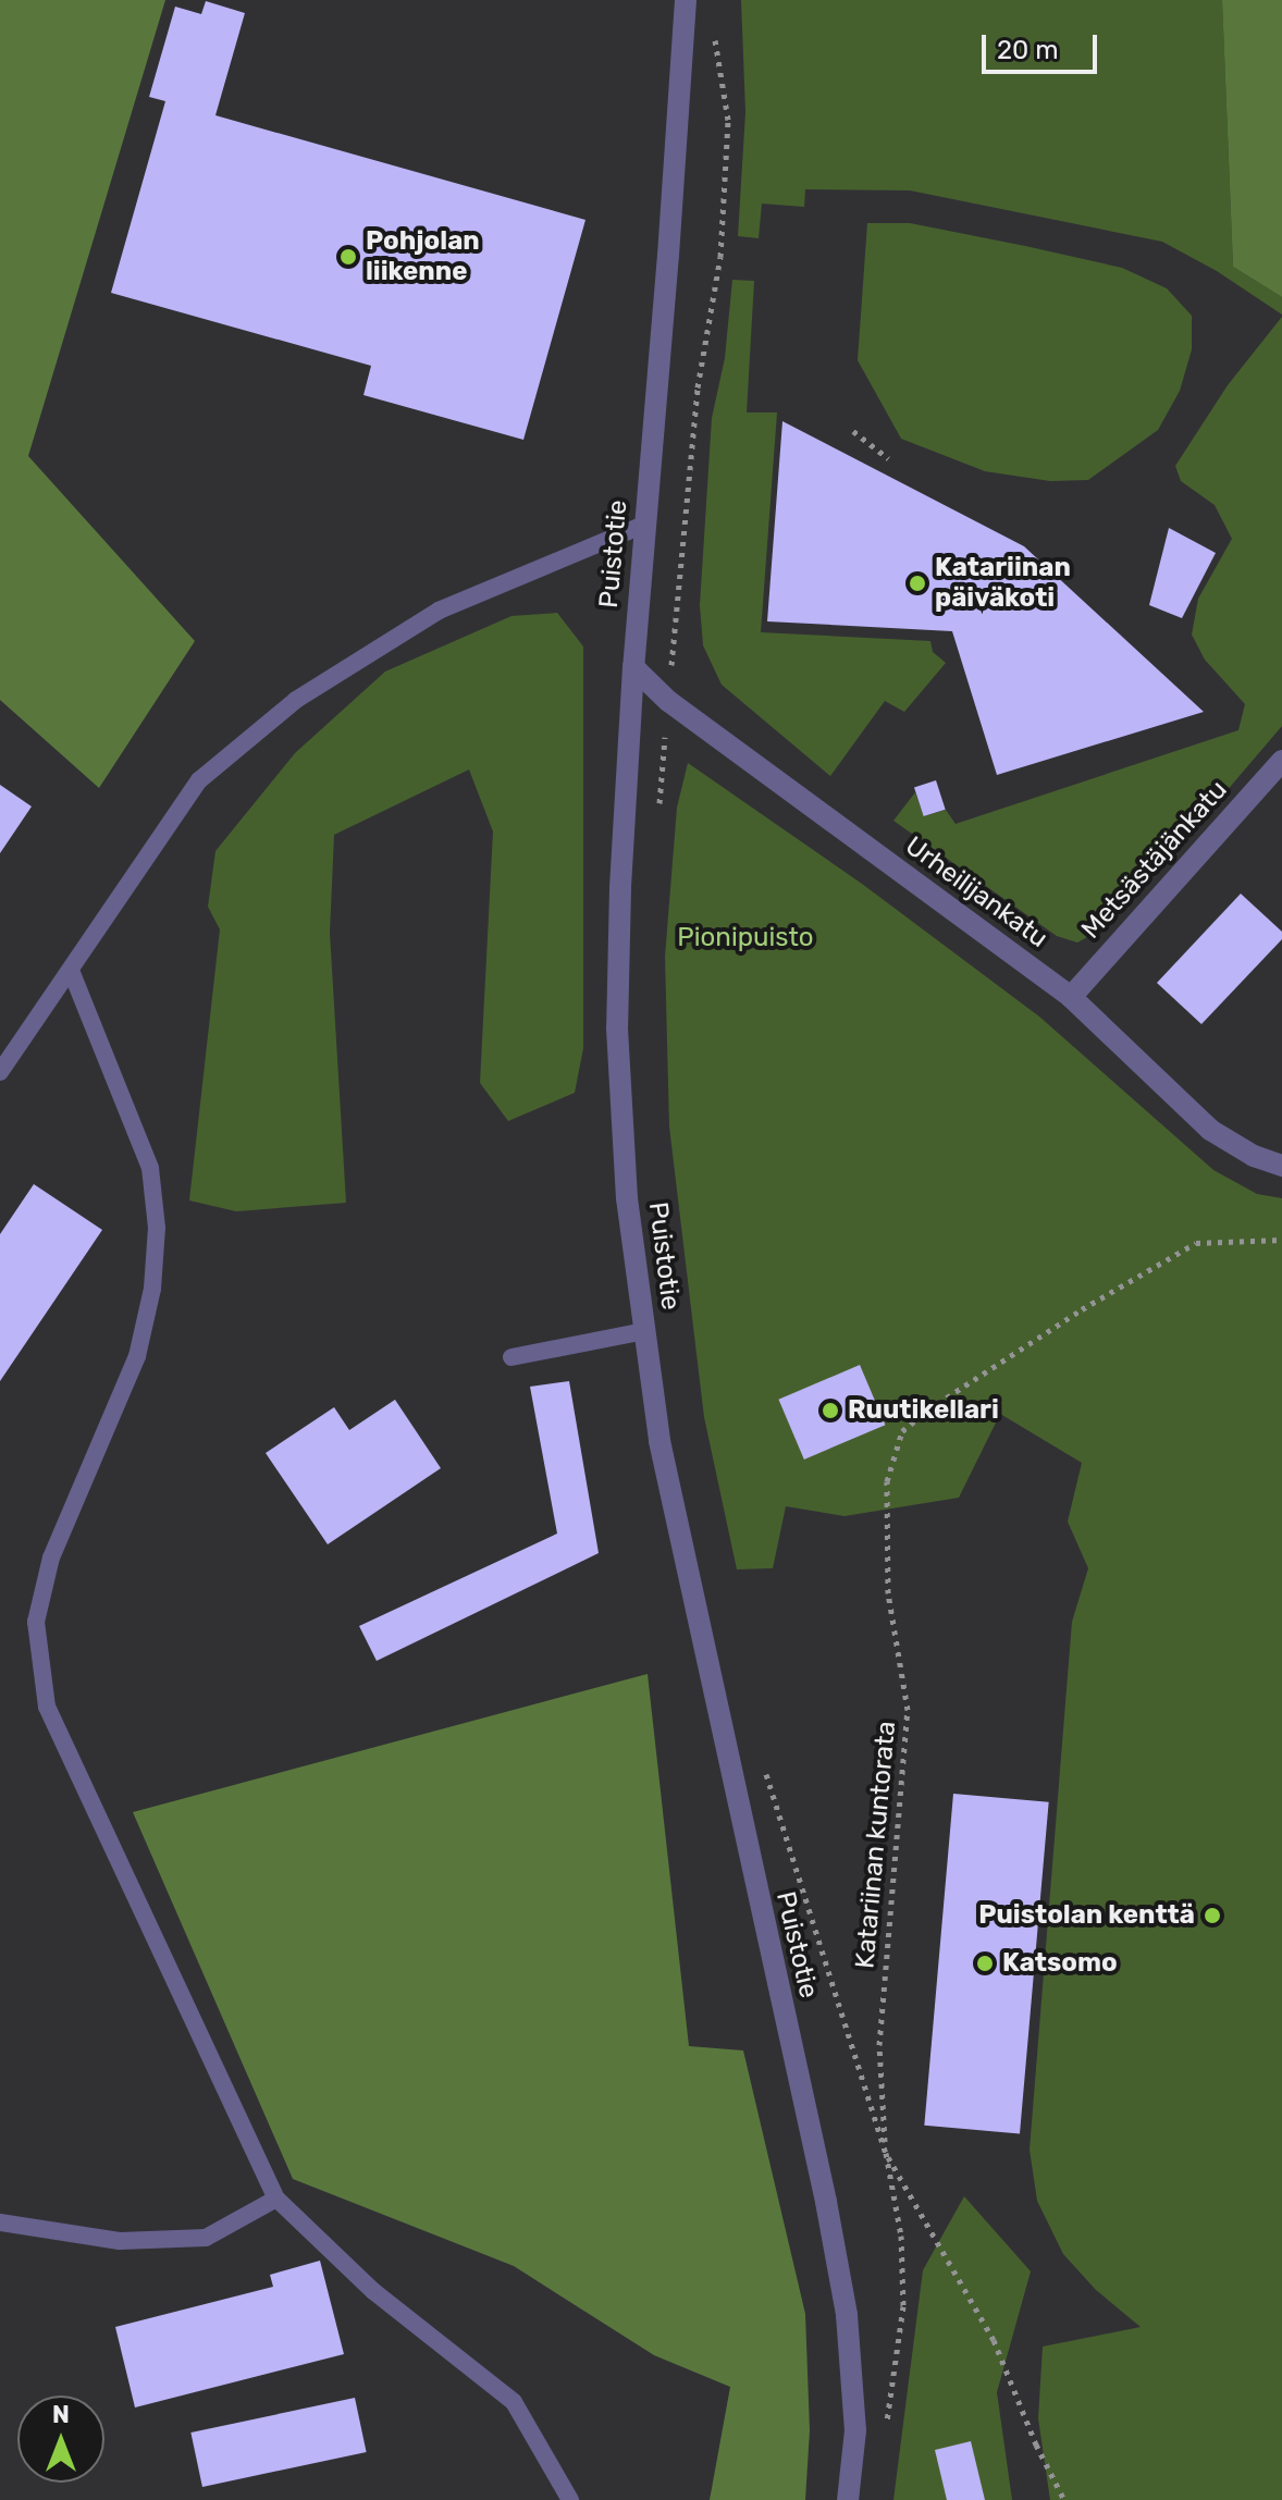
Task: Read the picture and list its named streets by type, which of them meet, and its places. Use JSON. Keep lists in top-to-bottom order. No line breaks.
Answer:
{"streets":{"street":["Puistotie","Metsästäjänkatu","Urheilijankatu"],"path":["Katariinan kuntorata"]},"crossings":[["Puistotie","Urheilijankatu"],["Metsästäjänkatu","Urheilijankatu"]],"parks":["Pionipuisto"],"places":["Pohjolan liikenne","Katariinan päiväkoti","Ruutikellari","Puistolan kenttä","Katsomo"],"scale_bar":"20 m","north":"top"}
